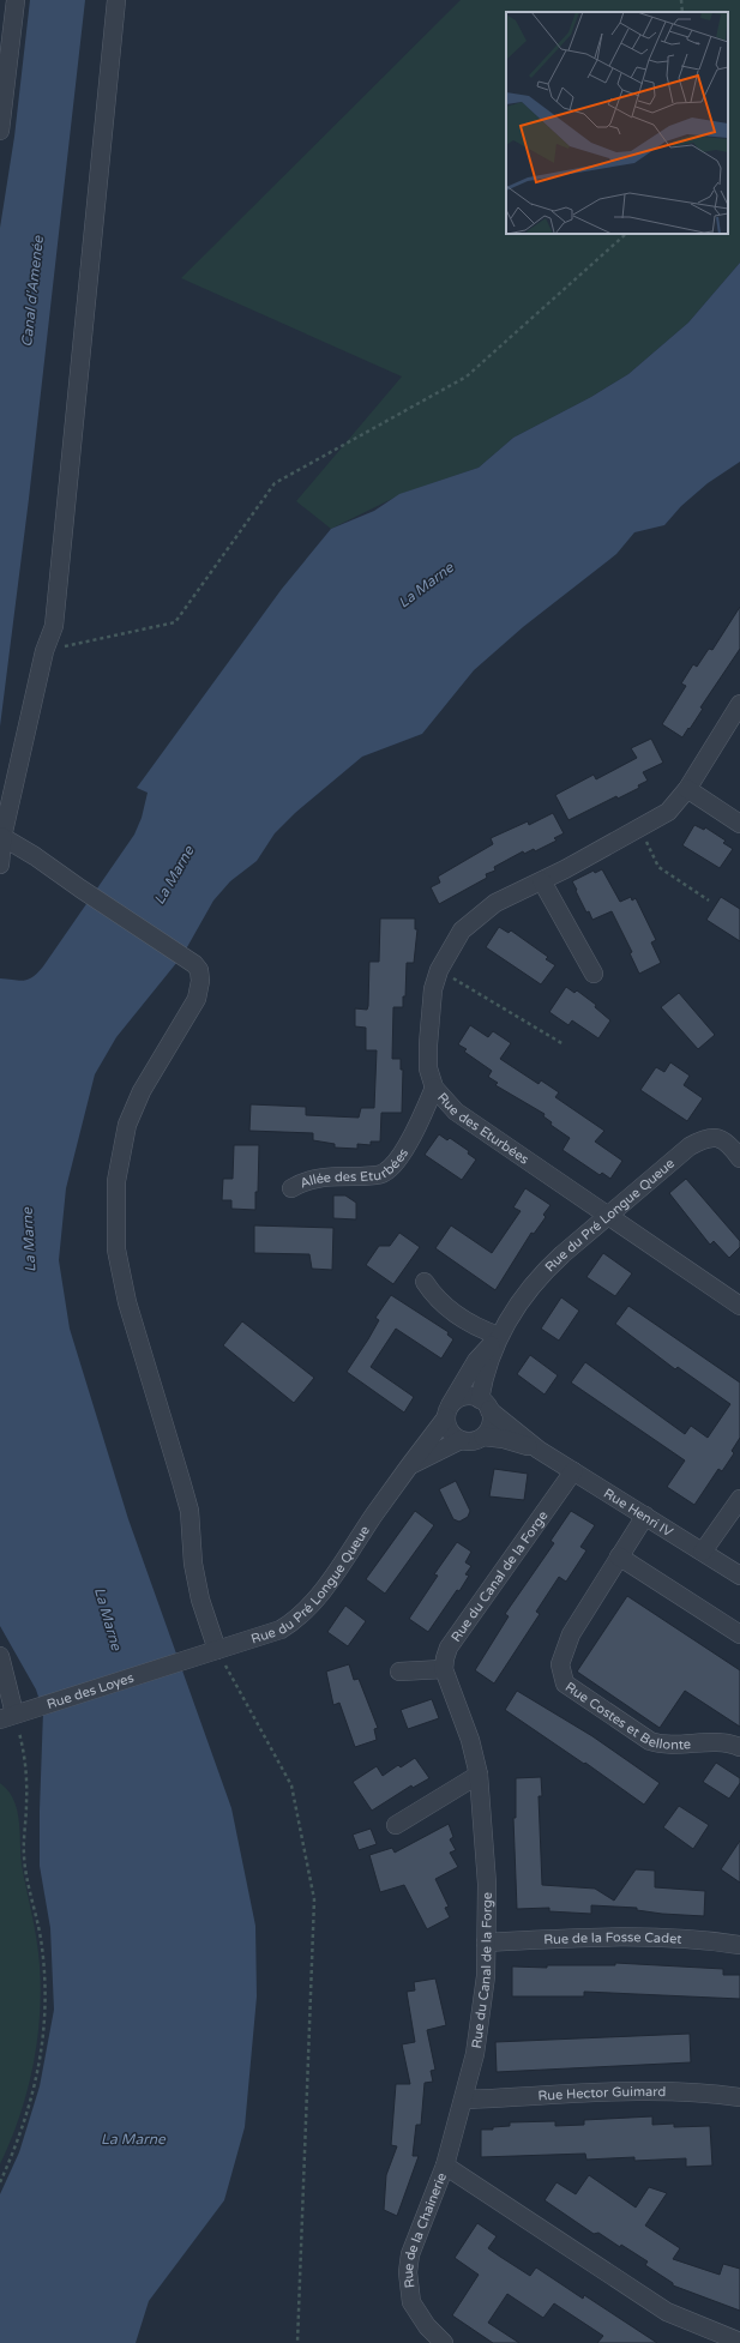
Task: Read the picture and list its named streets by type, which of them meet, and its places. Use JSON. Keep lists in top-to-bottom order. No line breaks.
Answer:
{"streets":{"street":["Rue des Eturbées","Allée des Eturbées","Rue du Pré Longue Queue","Rue Henri IV","Rue du Canal de la Forge","Rue des Loyes","Rue Costes et Bellonte","Rue de la Fosse Cadet","Rue Hector Guimard","Rue de la Chainerie"]},"crossings":[["Rue des Eturbées","Allée des Eturbées"],["Rue des Eturbées","Rue du Pré Longue Queue"],["Rue du Pré Longue Queue","Rue Henri IV"],["Rue du Pré Longue Queue","Rue des Loyes"],["Rue Henri IV","Rue du Canal de la Forge"],["Rue Henri IV","Rue Costes et Bellonte"],["Rue du Canal de la Forge","Rue de la Fosse Cadet"],["Rue du Canal de la Forge","Rue Hector Guimard"],["Rue du Canal de la Forge","Rue de la Chainerie"]],"water":["Canal d'Amenée","La Marne"]}
